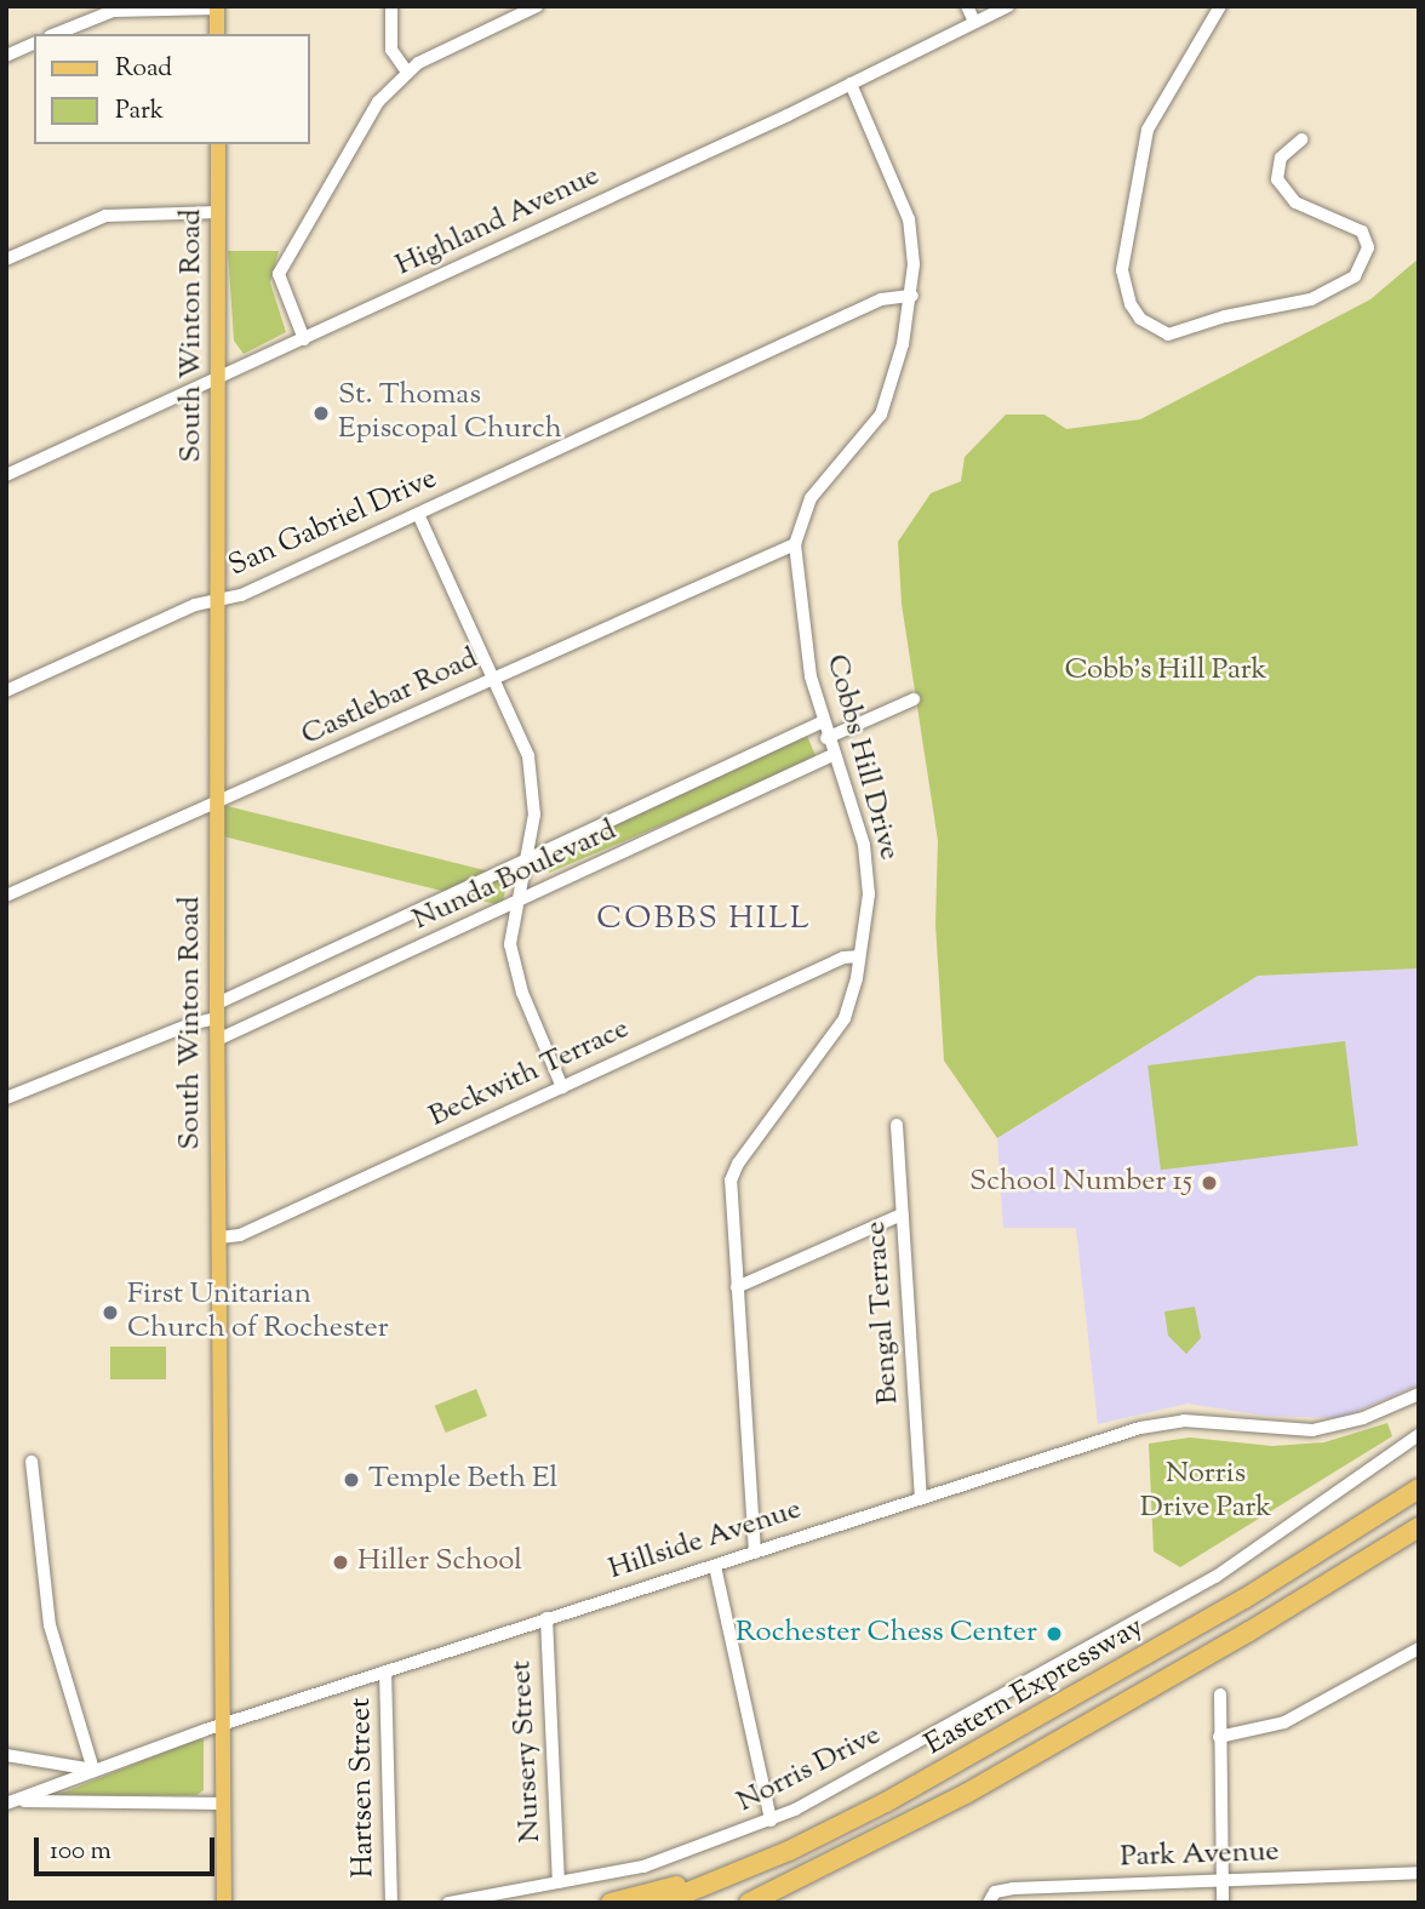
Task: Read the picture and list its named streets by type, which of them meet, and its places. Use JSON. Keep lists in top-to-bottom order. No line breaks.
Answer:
{"streets":{"highway":["Eastern Expressway"],"main road":["South Winton Road"],"street":["Highland Avenue","San Gabriel Drive","Castlebar Road","Cobbs Hill Drive","Nunda Boulevard","Beckwith Terrace","Bengal Terrace","Hillside Avenue","Nursery Street","Norris Drive","Hartsen Street","Park Avenue"]},"crossings":[["Highland Avenue","South Winton Road"],["Highland Avenue","Cobbs Hill Drive"],["South Winton Road","San Gabriel Drive"],["South Winton Road","Castlebar Road"],["South Winton Road","Nunda Boulevard"],["South Winton Road","Beckwith Terrace"],["South Winton Road","Hillside Avenue"],["San Gabriel Drive","Cobbs Hill Drive"],["Castlebar Road","Cobbs Hill Drive"],["Cobbs Hill Drive","Nunda Boulevard"],["Cobbs Hill Drive","Beckwith Terrace"],["Cobbs Hill Drive","Hillside Avenue"],["Bengal Terrace","Hillside Avenue"],["Hillside Avenue","Nursery Street"],["Hillside Avenue","Hartsen Street"],["Nursery Street","Norris Drive"]],"districts":["COBBS HILL"],"parks":["Cobb's Hill Park","Norris Drive Park"],"places":["St. Thomas Episcopal Church","School Number 15","First Unitarian Church of Rochester","Temple Beth El","Hiller School","Rochester Chess Center"],"legend":["Road","Park"],"scale_bar":"100 m"}
